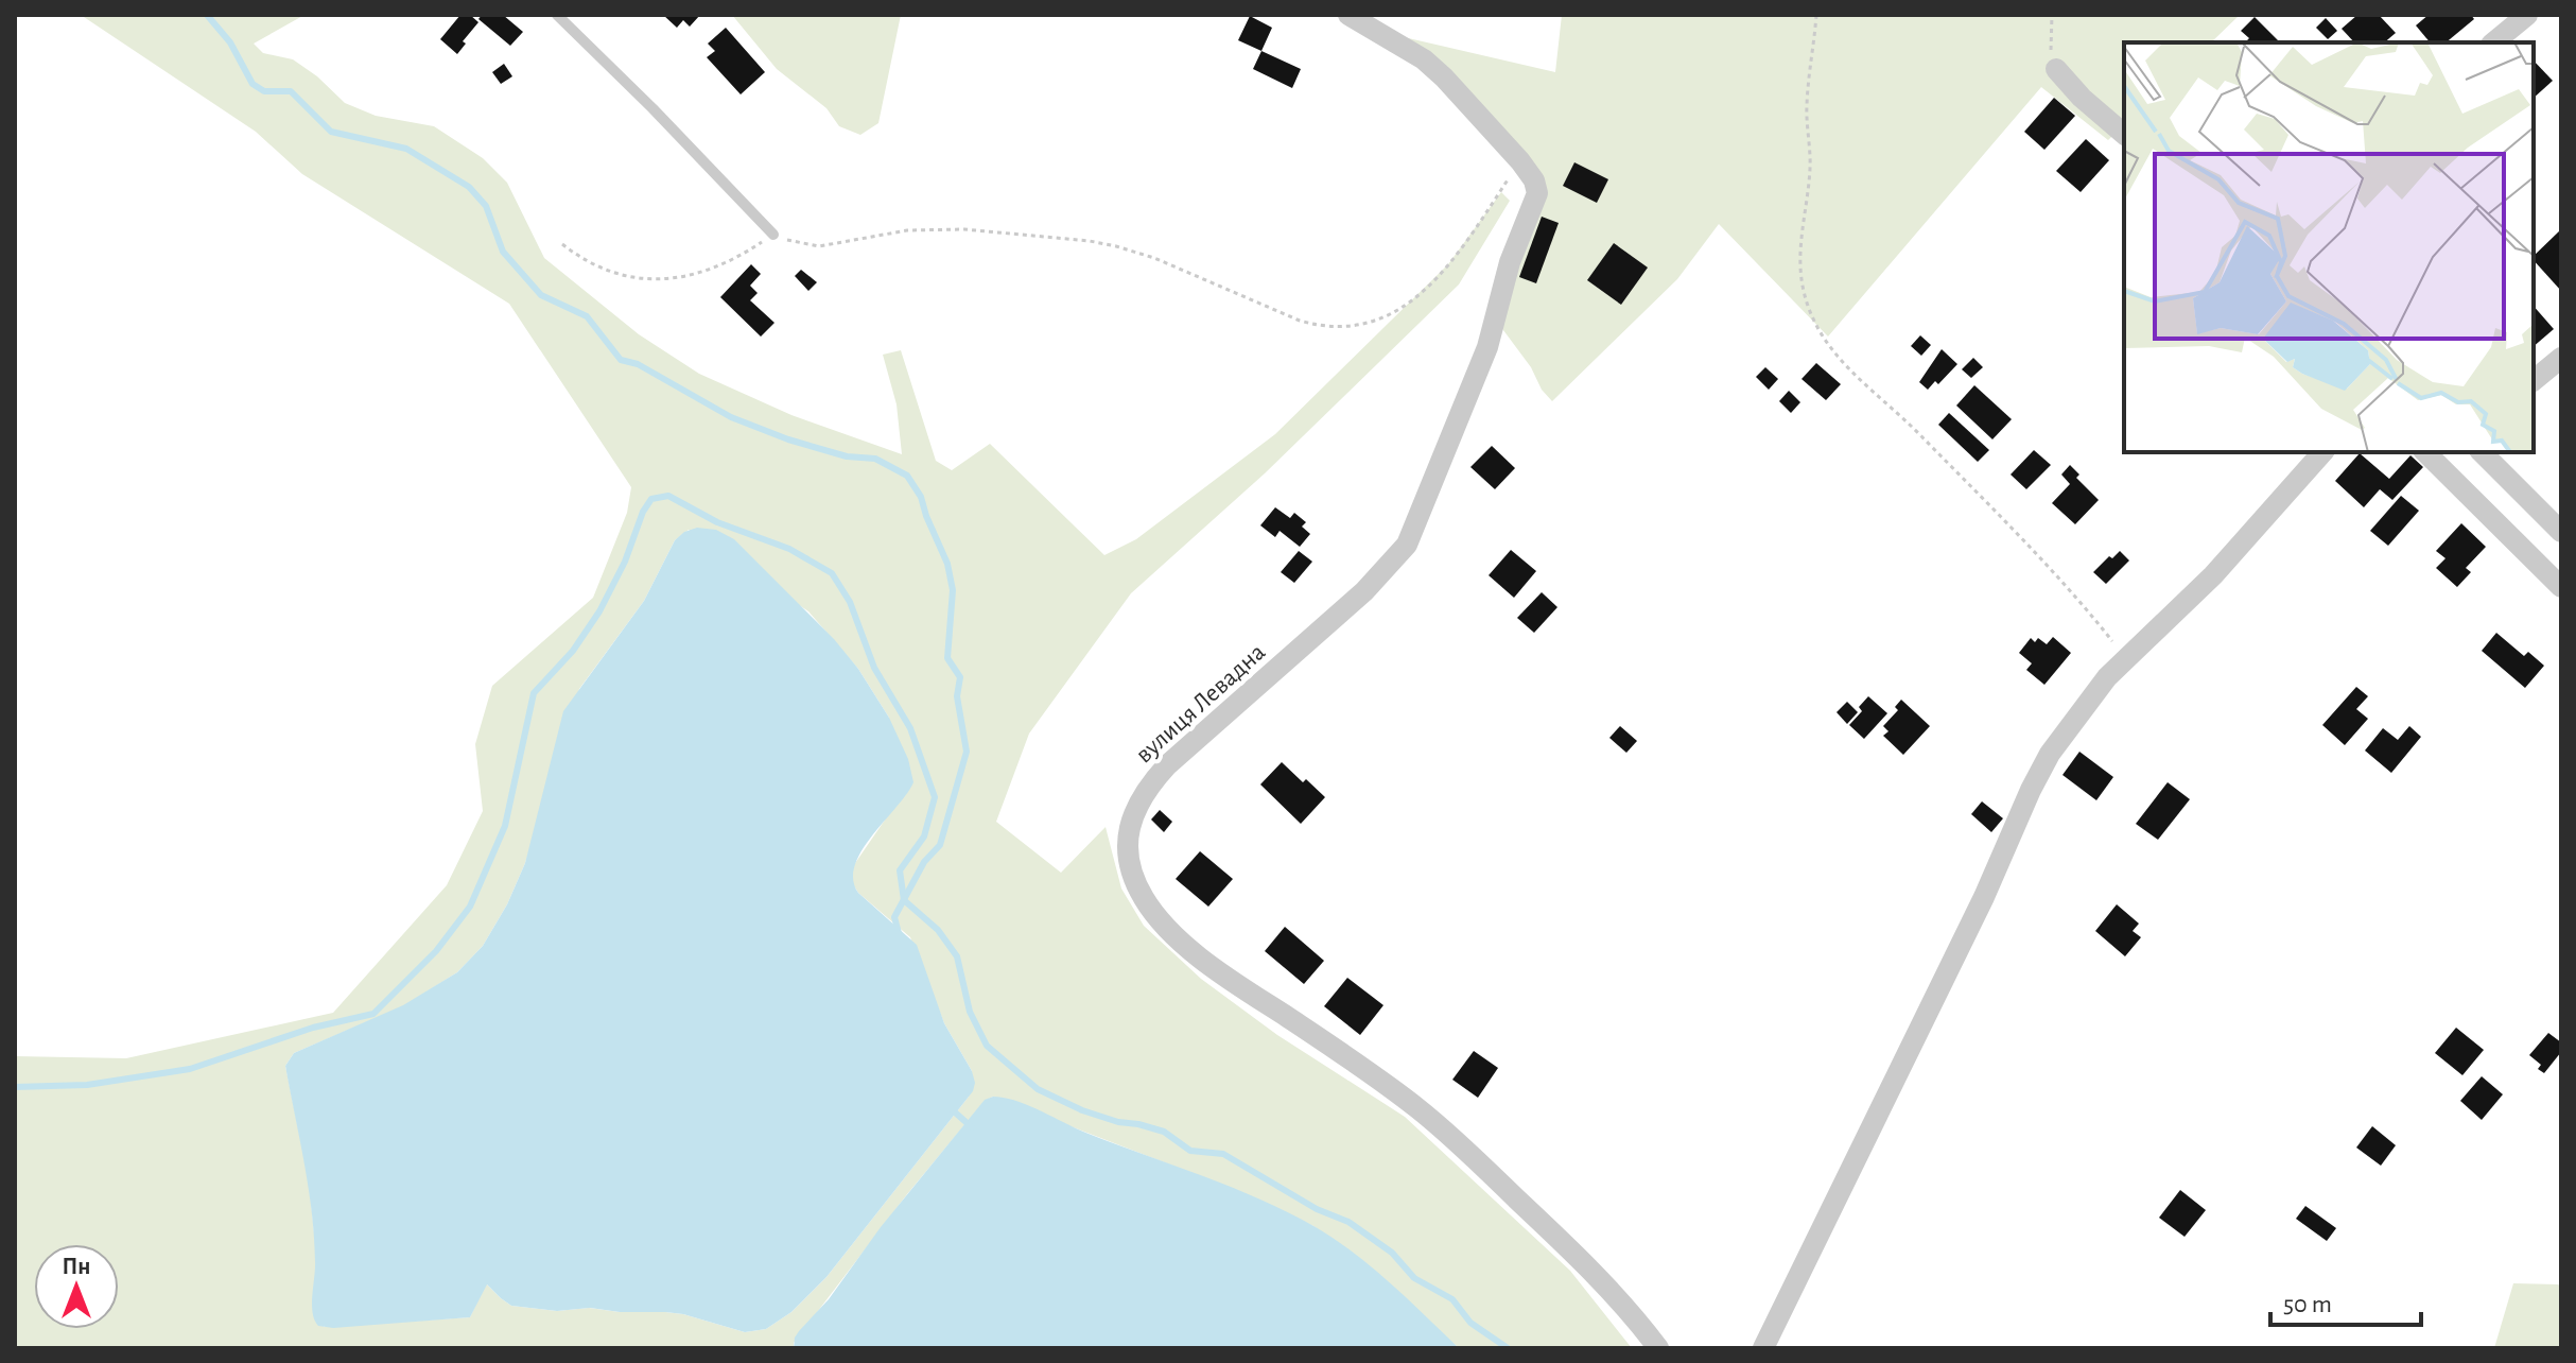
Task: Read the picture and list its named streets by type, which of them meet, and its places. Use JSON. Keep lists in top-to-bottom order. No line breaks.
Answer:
{"streets":{"street":["вулиця Левадна"]},"scale_bar":"50 m","north":"top"}
